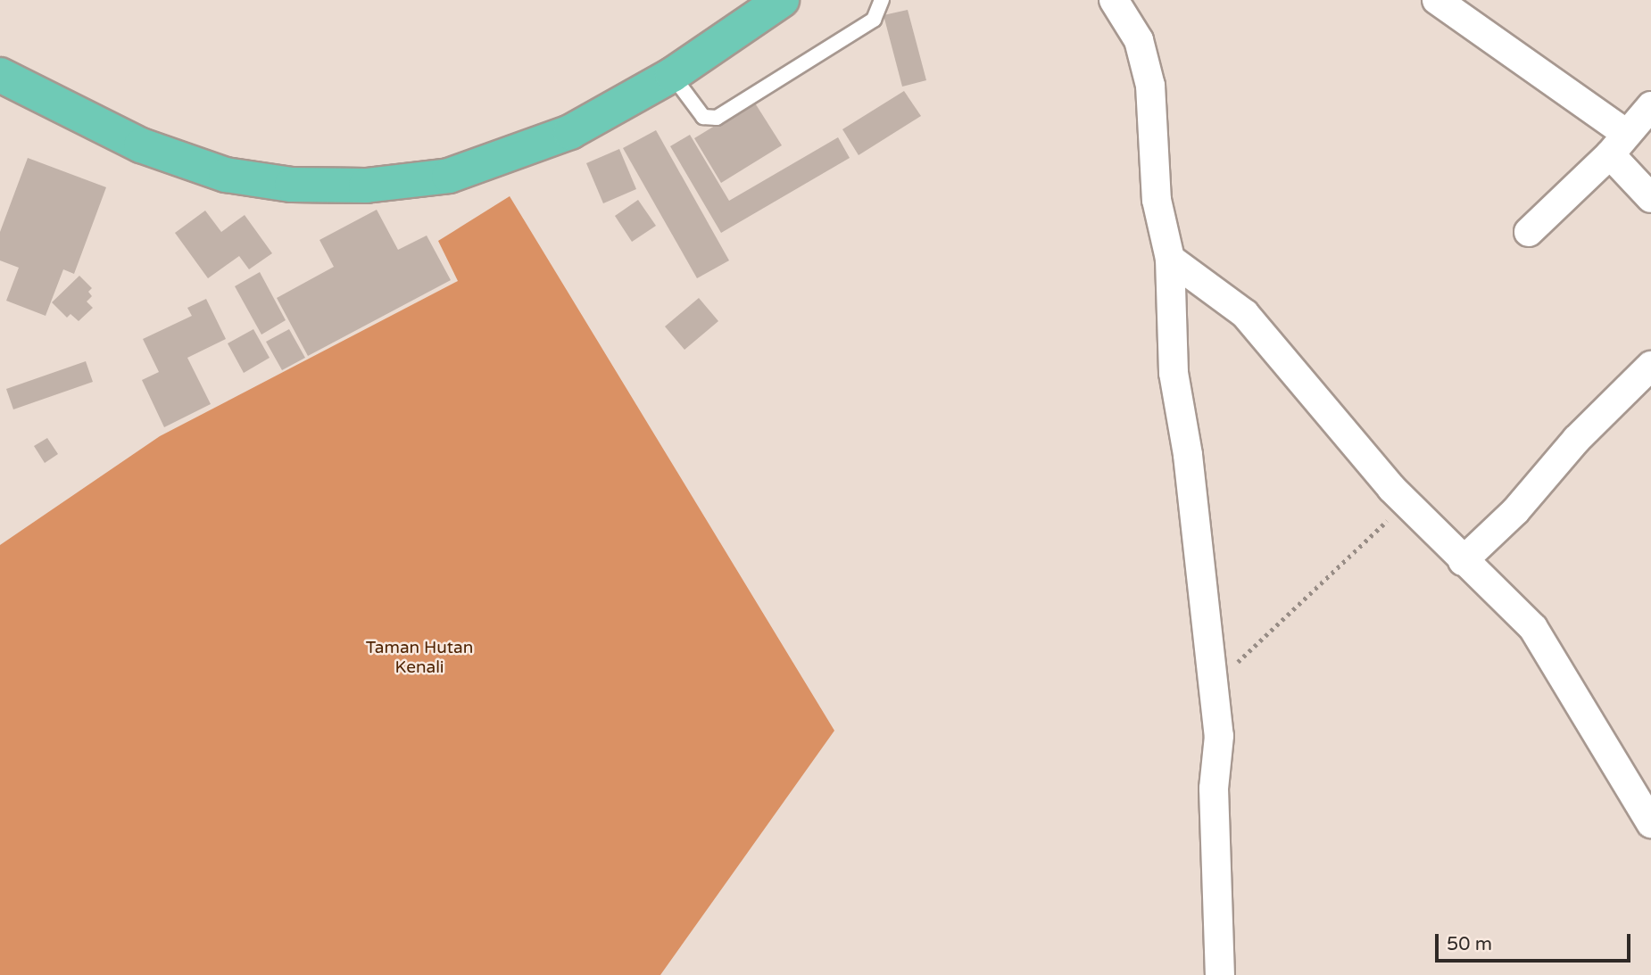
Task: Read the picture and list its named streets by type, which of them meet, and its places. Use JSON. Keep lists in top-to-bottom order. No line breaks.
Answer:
{"parks":["Taman Hutan Kenali"],"scale_bar":"50 m"}
